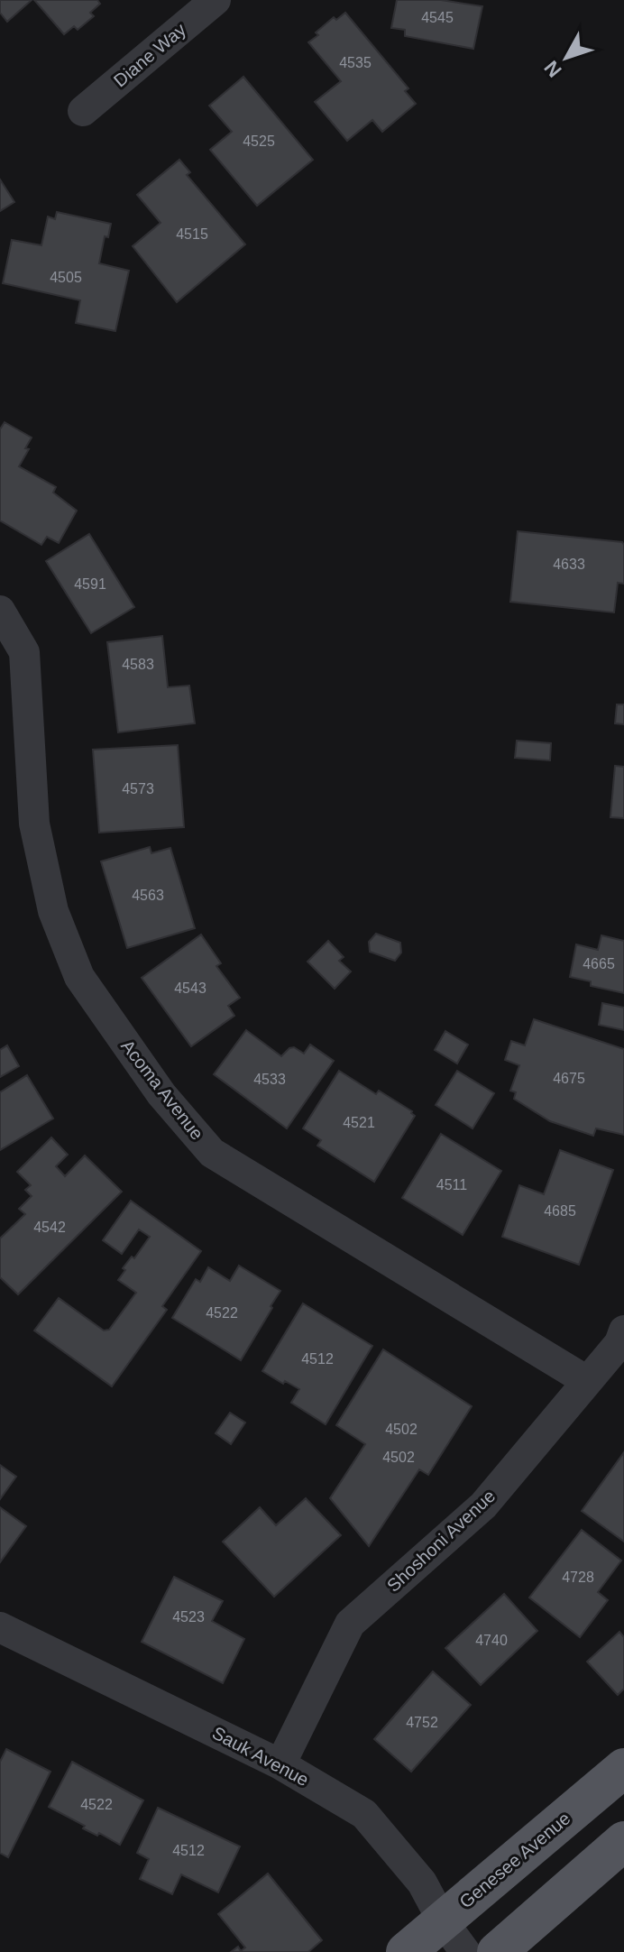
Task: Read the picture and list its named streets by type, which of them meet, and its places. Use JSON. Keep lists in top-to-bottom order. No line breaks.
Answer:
{"streets":{"main road":["Genesee Avenue"],"street":["Diane Way","Acoma Avenue","Shoshoni Avenue","Sauk Avenue"]},"crossings":[["Acoma Avenue","Shoshoni Avenue"],["Shoshoni Avenue","Sauk Avenue"],["Sauk Avenue","Genesee Avenue"]],"house_numbers":["4545","4535","4525","4515","4505","4633","4591","4583","4573","4563","4665","4543","4675","4533","4521","4511","4685","4542","4522","4512","4502","4502","4728","4523","4740","4752","4522","4512"],"north":"bottom left"}
